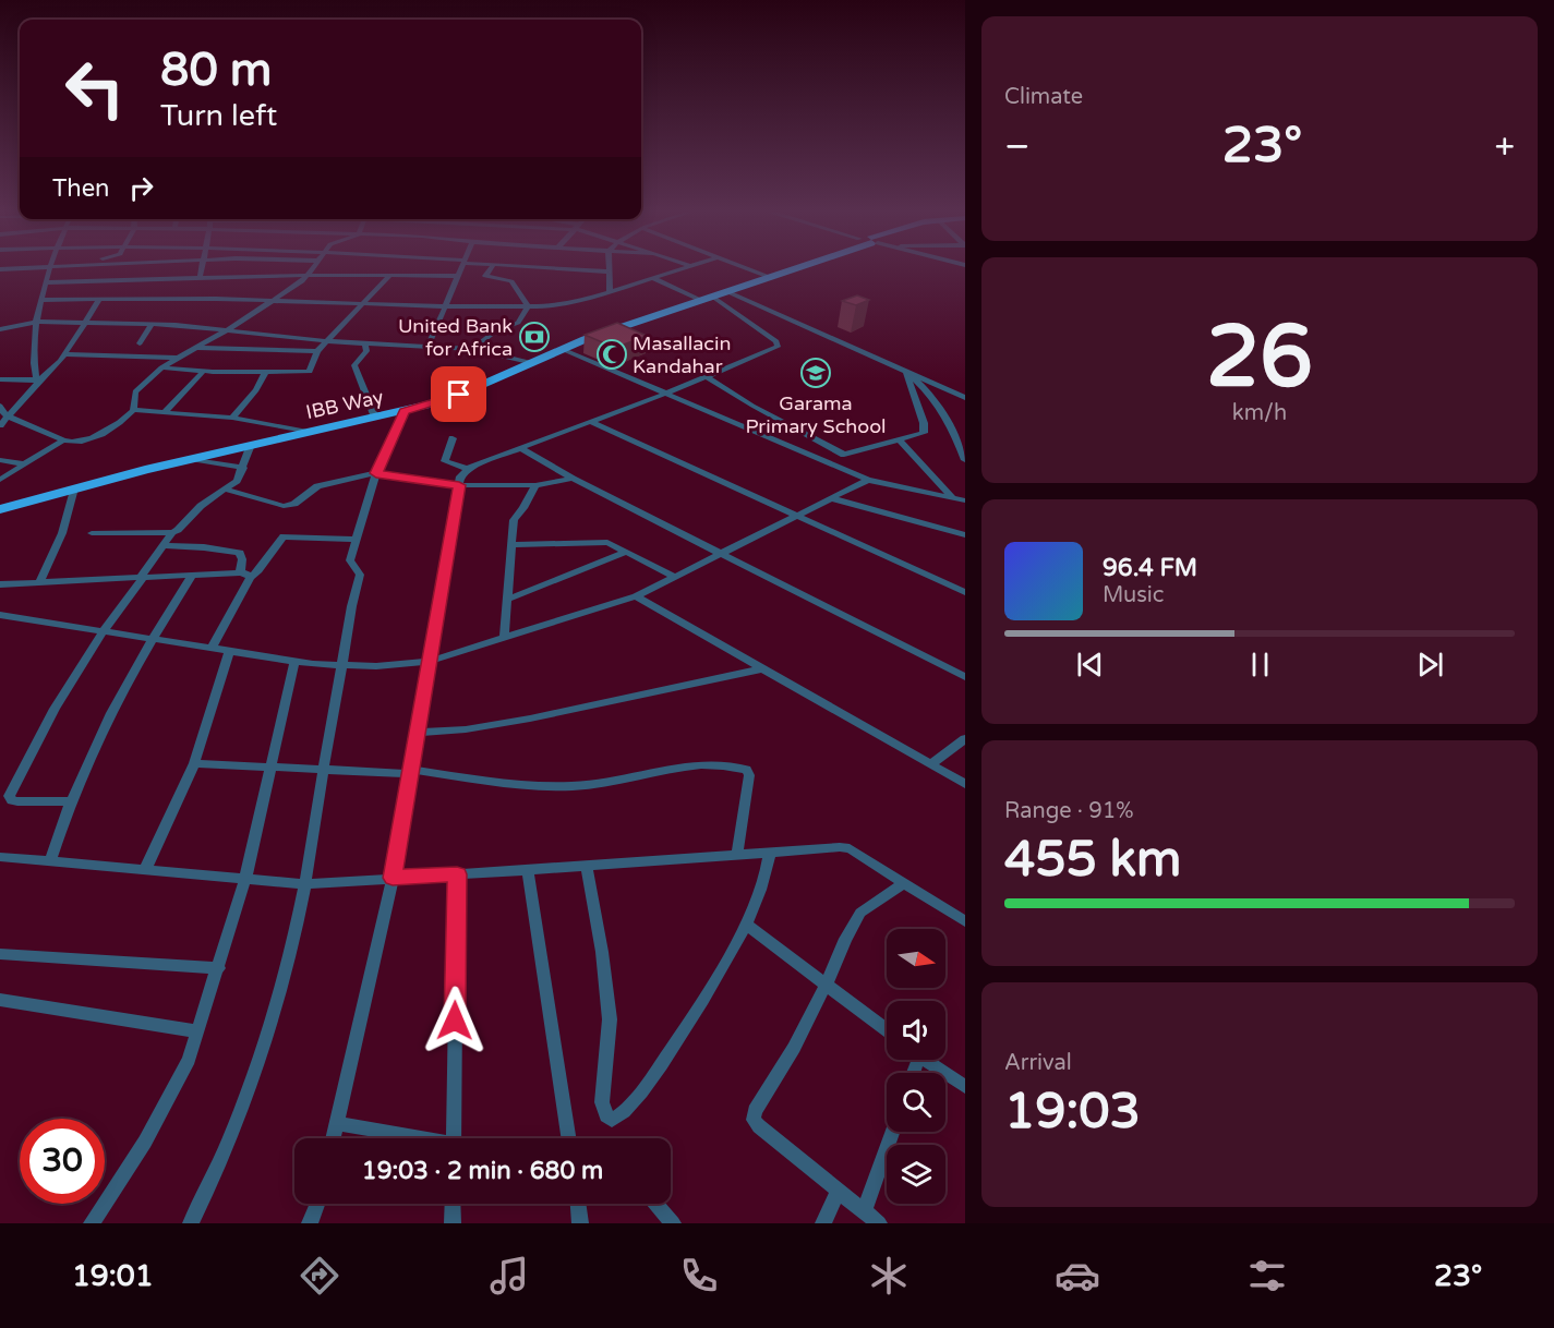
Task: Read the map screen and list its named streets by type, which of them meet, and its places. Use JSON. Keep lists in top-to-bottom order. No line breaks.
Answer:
{"streets":{"highway":["IBB Way"]},"places":{"bank":["United Bank for Africa"],"mosque":["Masallacin Kandahar"],"school or university":["Garama Primary School"]},"north":"right","page":{"tile":["Climate",["26","km/h"],["Range · 91%","455 km"],["Arrival","19:03"]],"turn":["80 m","Turn left"],"heat":["−","23°","+"],"then":"Then","song":["96.4 FM","Music"],"limit":"30","trip":"19:03 · 2 min · 680 m","tabs":["19:01","23°"]}}
